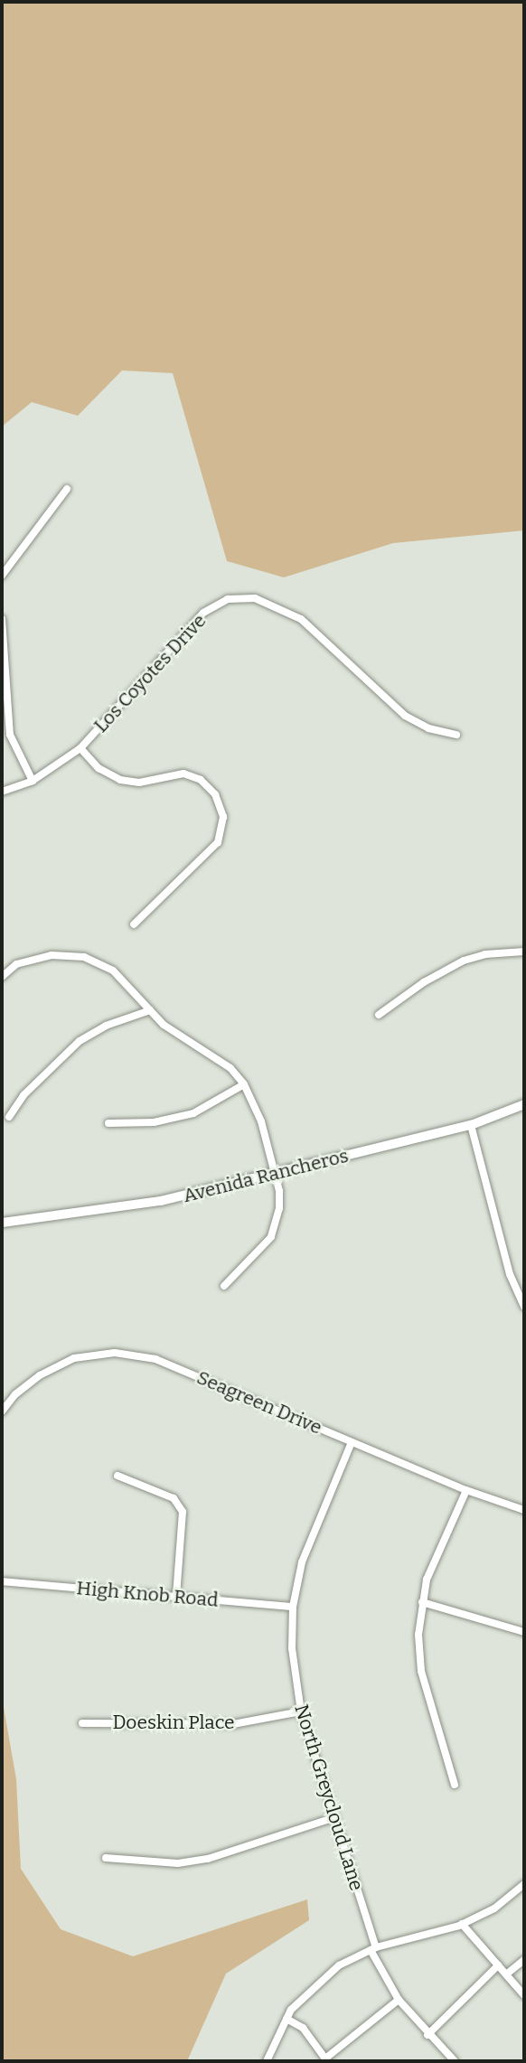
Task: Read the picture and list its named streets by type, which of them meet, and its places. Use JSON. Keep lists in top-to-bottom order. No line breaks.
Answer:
{"streets":{"main road":["Avenida Rancheros"],"street":["Los Coyotes Drive","Seagreen Drive","High Knob Road","Doeskin Place","North Greycloud Lane"]},"crossings":[["Seagreen Drive","North Greycloud Lane"],["High Knob Road","North Greycloud Lane"],["Doeskin Place","North Greycloud Lane"]]}
